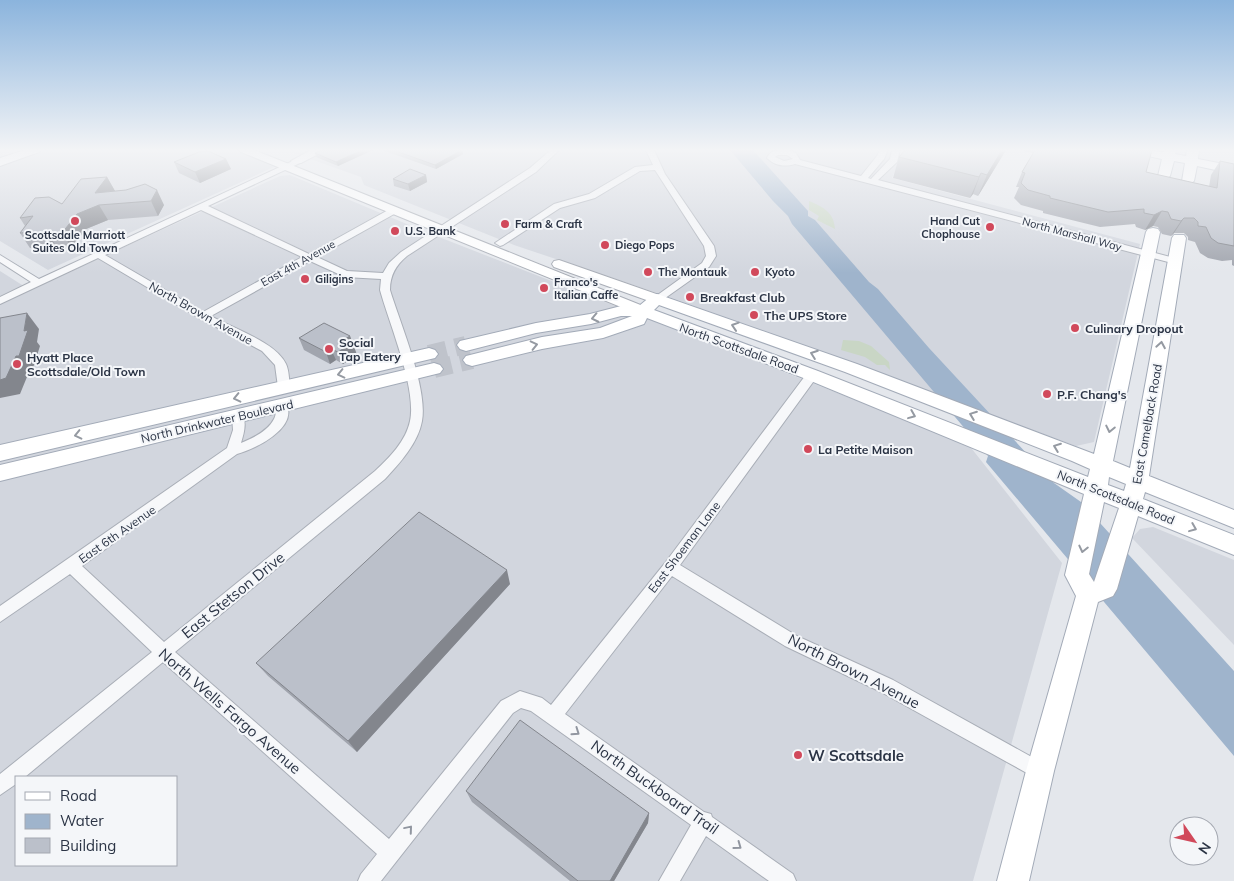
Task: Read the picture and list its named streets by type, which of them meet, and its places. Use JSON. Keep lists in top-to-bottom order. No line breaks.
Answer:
{"streets":{"main road":["North Scottsdale Road","North Drinkwater Boulevard","East Camelback Road"],"street":["North Marshall Way","East 4th Avenue","North Brown Avenue","East 6th Avenue","East Shoeman Lane","East Stetson Drive","North Wells Fargo Avenue","North Buckboard Trail"]},"crossings":[["North Marshall Way","East Camelback Road"],["East 4th Avenue","North Brown Avenue"],["East 4th Avenue","North Scottsdale Road"],["North Brown Avenue","North Drinkwater Boulevard"],["North Brown Avenue","East 6th Avenue"],["North Brown Avenue","East Shoeman Lane"],["North Scottsdale Road","East Camelback Road"],["North Scottsdale Road","East Shoeman Lane"],["North Drinkwater Boulevard","East 6th Avenue"],["North Drinkwater Boulevard","East Stetson Drive"],["East 6th Avenue","North Wells Fargo Avenue"],["East Shoeman Lane","North Buckboard Trail"],["East Stetson Drive","North Wells Fargo Avenue"],["North Wells Fargo Avenue","North Buckboard Trail"]],"places":["Scottsdale Marriott Suites Old Town","Farm & Craft","Hand Cut Chophouse","U.S. Bank","Diego Pops","The Montauk","Kyoto","Giligins","Franco's Italian Caffe","Breakfast Club","The UPS Store","Culinary Dropout","Social Tap Eatery","Hyatt Place Scottsdale/Old Town","P.F. Chang's","La Petite Maison","W Scottsdale"],"legend":["Road","Water","Building"],"north":"bottom right"}
